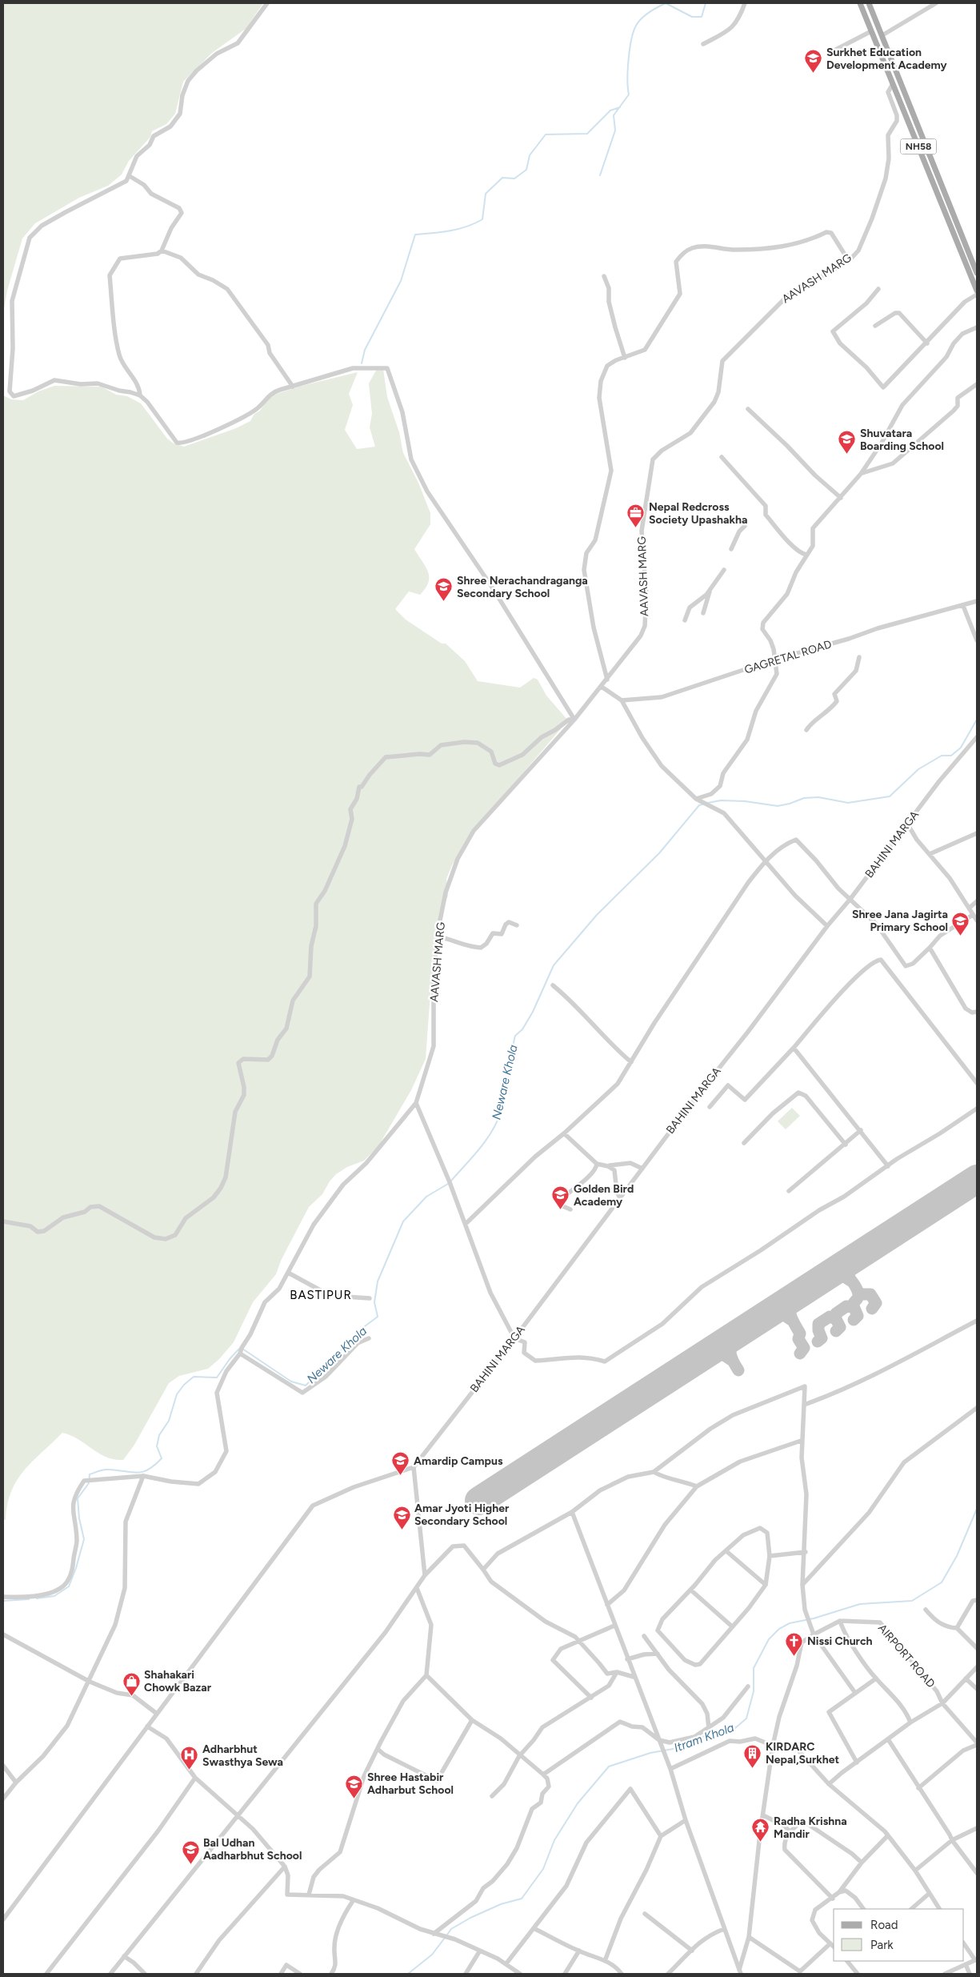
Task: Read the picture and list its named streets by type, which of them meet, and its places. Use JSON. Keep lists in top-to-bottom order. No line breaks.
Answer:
{"streets":{"main road":["NH58"],"street":["AAVASH MARG","GAGRETAL ROAD","BAHINI MARGA","AIRPORT ROAD"]},"crossings":[["NH58","AAVASH MARG"]],"districts":["BASTIPUR"],"water":["Neware Khola","Itram Khola"],"places":{"school or university":["Surkhet Education Development Academy","Shuvatara Boarding School","Shree Nerachandraganga Secondary School","Shree Jana Jagirta Primary School","Golden Bird Academy","Amardip Campus","Amar Jyoti Higher Secondary School","Shree Hastabir Adharbut School","Bal Udhan Aadharbhut School"],"office":["Nepal Redcross Society Upashakha"],"church":["Nissi Church"],"shop":["Shahakari Chowk Bazar"],"building":["KIRDARC Nepal,Surkhet"],"hospital":["Adharbhut Swasthya Sewa"],"temple":["Radha Krishna Mandir"]},"legend":["Road","Park"]}
